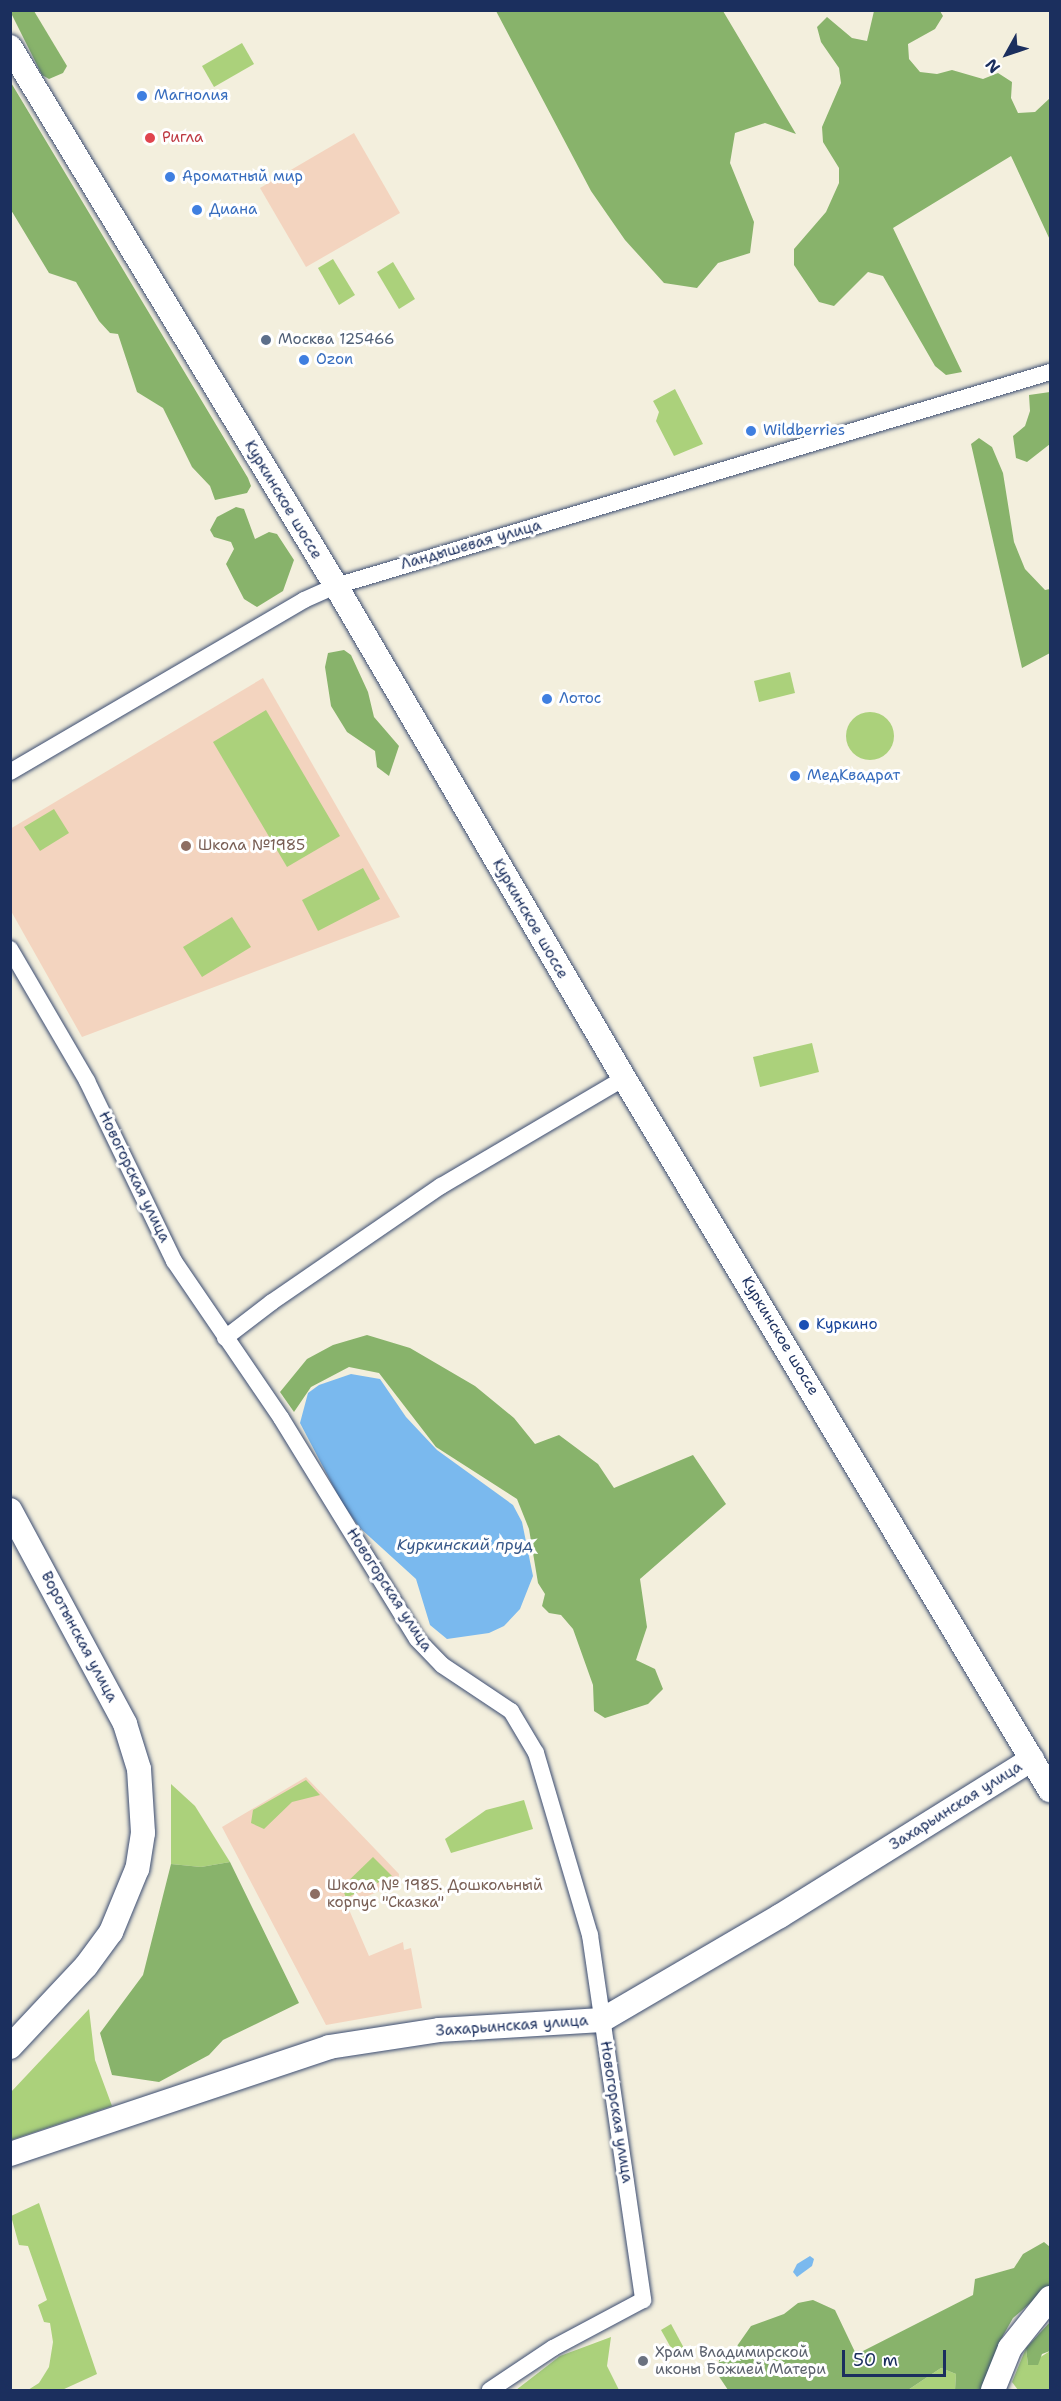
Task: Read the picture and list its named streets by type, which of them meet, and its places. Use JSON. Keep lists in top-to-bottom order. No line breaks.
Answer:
{"streets":{"main road":["Куркинское шоссе","Воротынская улица","Захарьинская улица"],"street":["Ландышевая улица","Новогорская улица"]},"crossings":[["Куркинское шоссе","Ландышевая улица"],["Куркинское шоссе","Захарьинская улица"],["Новогорская улица","Захарьинская улица"]],"water":["Куркинский пруд"],"places":["Магнолия","Ригла","Ароматный мир","Диана","Москва 125466","Ozon","Wildberries","Лотос","МедКвадрат","Школа №1985","Куркино","Школа № 1985. Дошкольный корпус \"Сказка\"","Храм Владимирской иконы Божией Матери"],"scale_bar":"50 m","north":"bottom left"}
